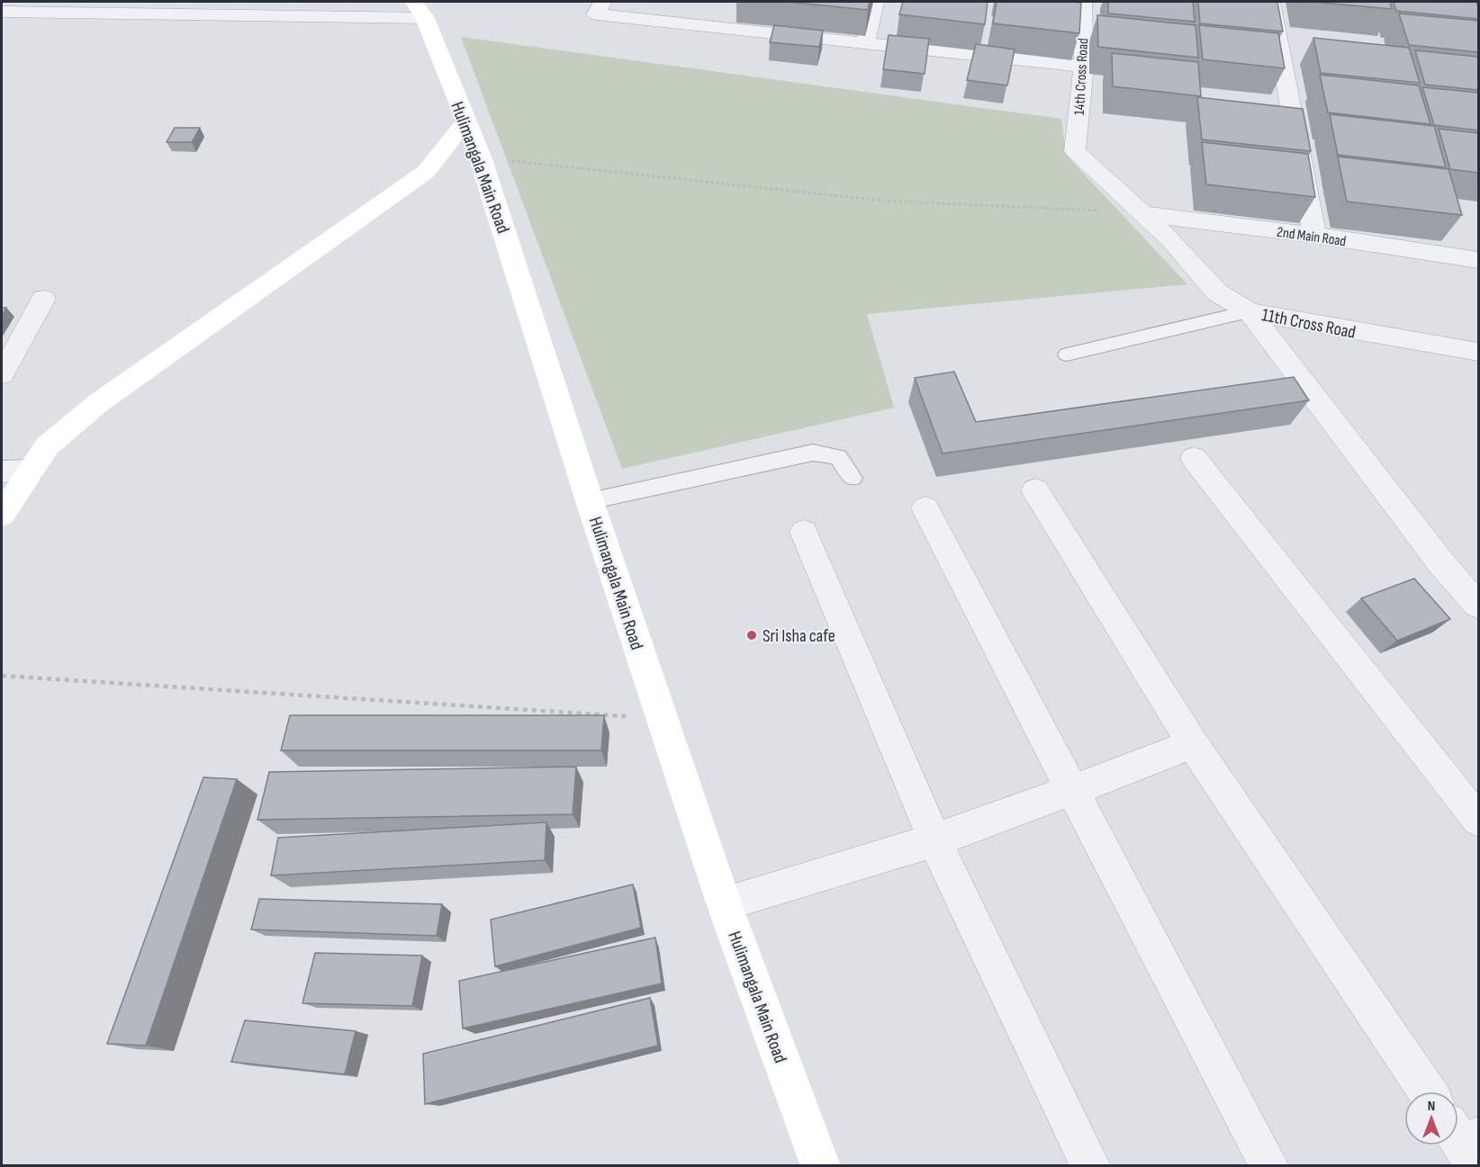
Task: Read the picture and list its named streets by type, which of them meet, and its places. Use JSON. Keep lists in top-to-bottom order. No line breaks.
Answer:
{"streets":{"street":["14th Cross Road","Hulimangala Main Road","2nd Main Road","11th Cross Road"]},"crossings":[["14th Cross Road","11th Cross Road"],["2nd Main Road","11th Cross Road"]],"places":["Sri Isha cafe"],"north":"top"}
